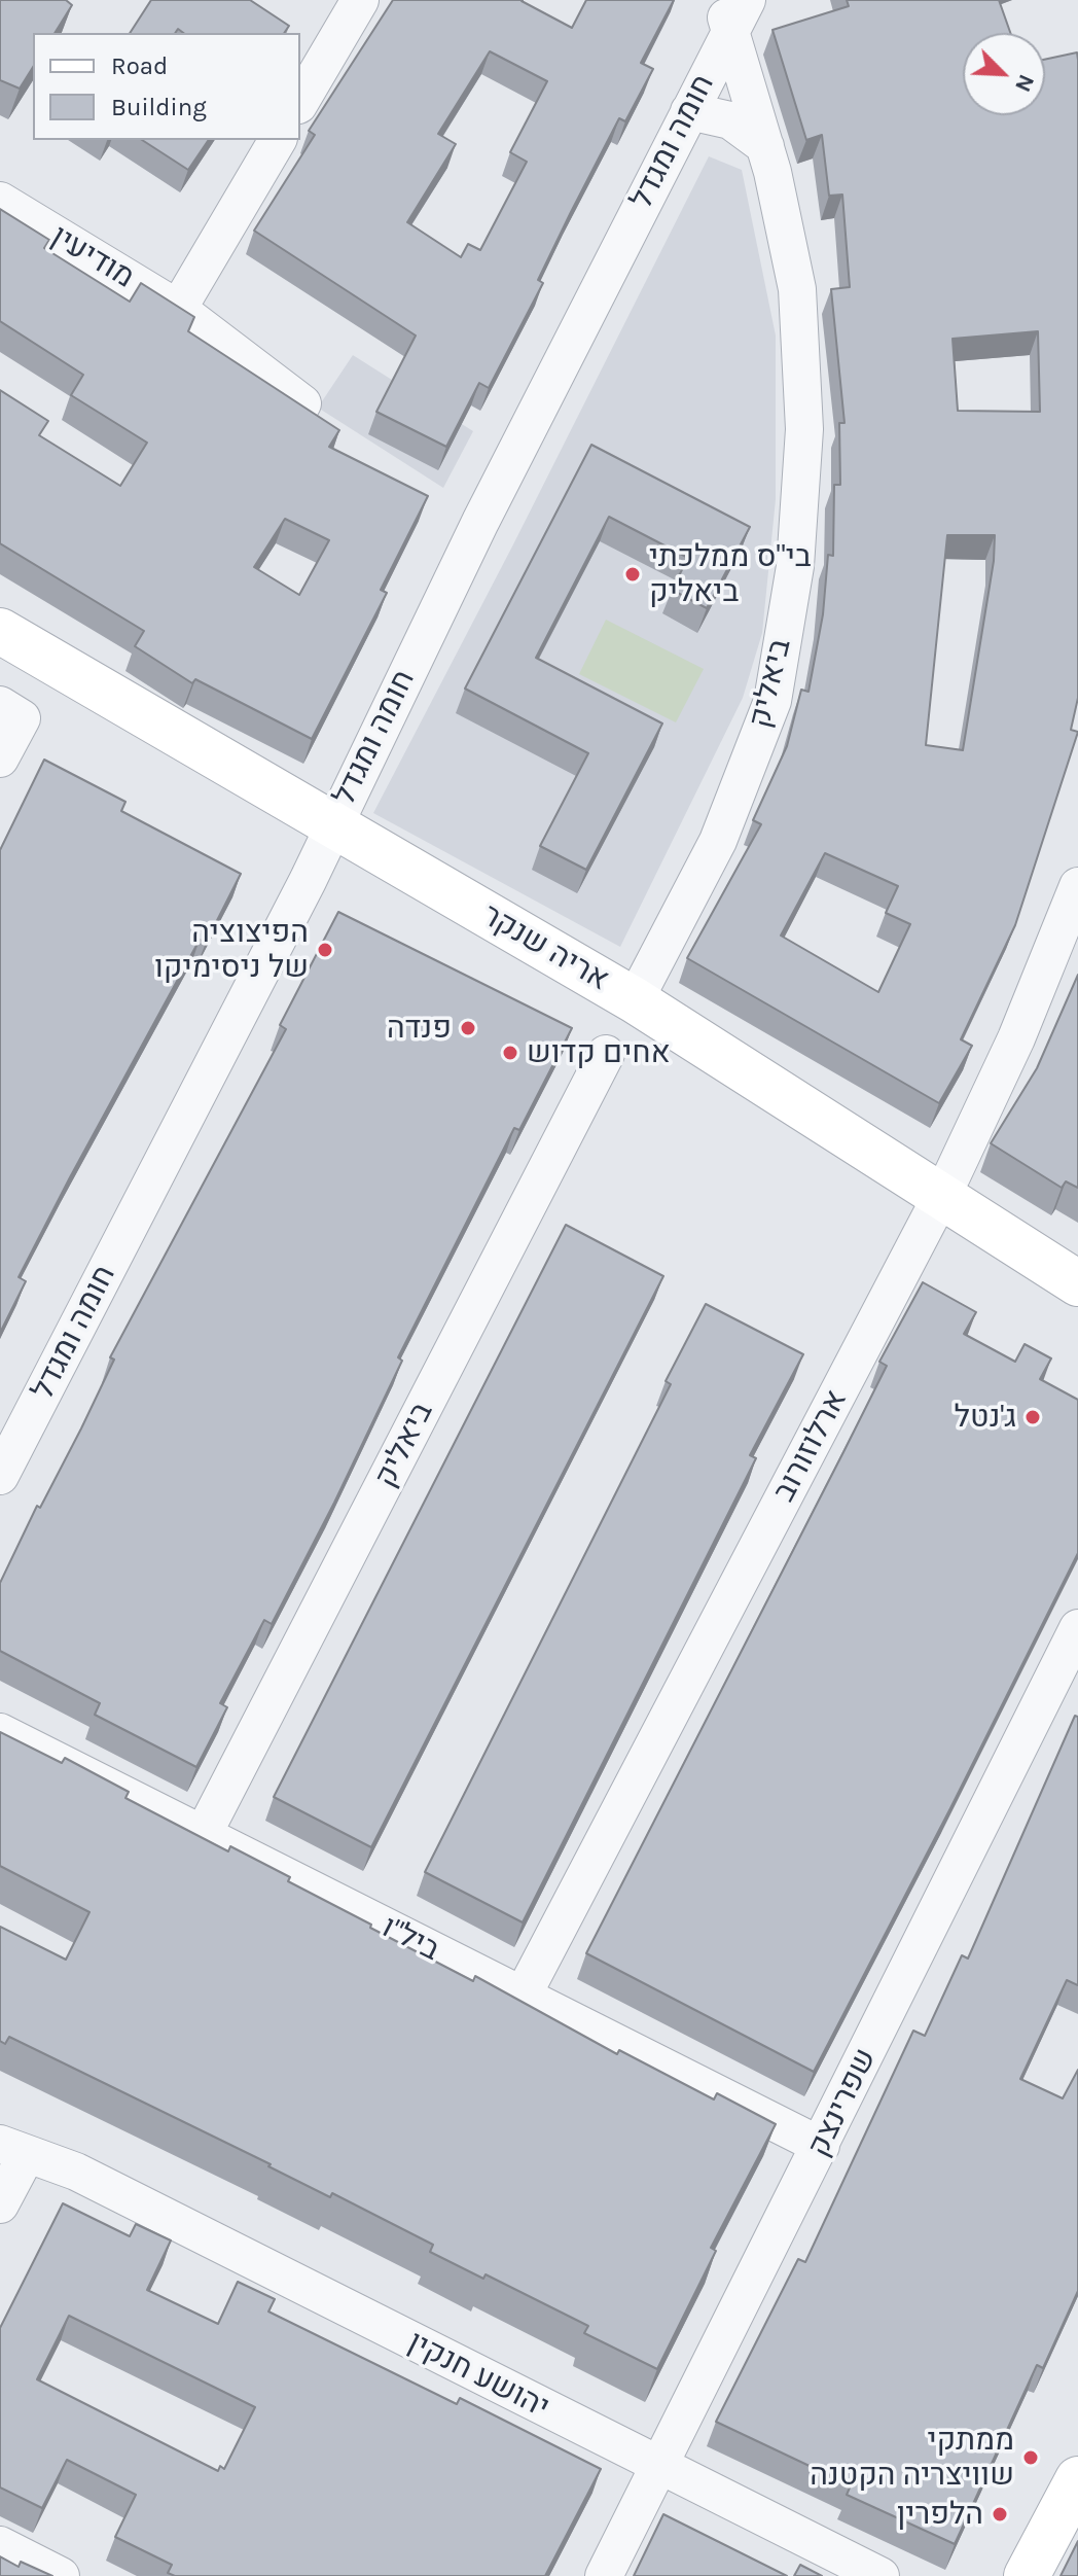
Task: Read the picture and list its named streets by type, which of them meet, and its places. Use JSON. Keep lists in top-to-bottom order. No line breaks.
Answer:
{"streets":{"street":["חומה ומגדל","מודיעין","ביאליק","אריה שנקר","ארלוזורוב","ביל\"ו","שפרינצק","יהושע חנקין"]},"crossings":[["חומה ומגדל","ביאליק"],["חומה ומגדל","אריה שנקר"],["ביאליק","אריה שנקר"],["ביאליק","ביל\"ו"],["אריה שנקר","ארלוזורוב"],["ארלוזורוב","ביל\"ו"],["ביל\"ו","שפרינצק"],["שפרינצק","יהושע חנקין"]],"places":["בי\"ס ממלכתי ביאליק","הפיצוציה של ניסימיקו","פנדה","אחים קדוש","ג'נטל","ממתקי שוויצריה הקטנה","הלפרין"],"legend":["Road","Building"],"north":"bottom right"}
